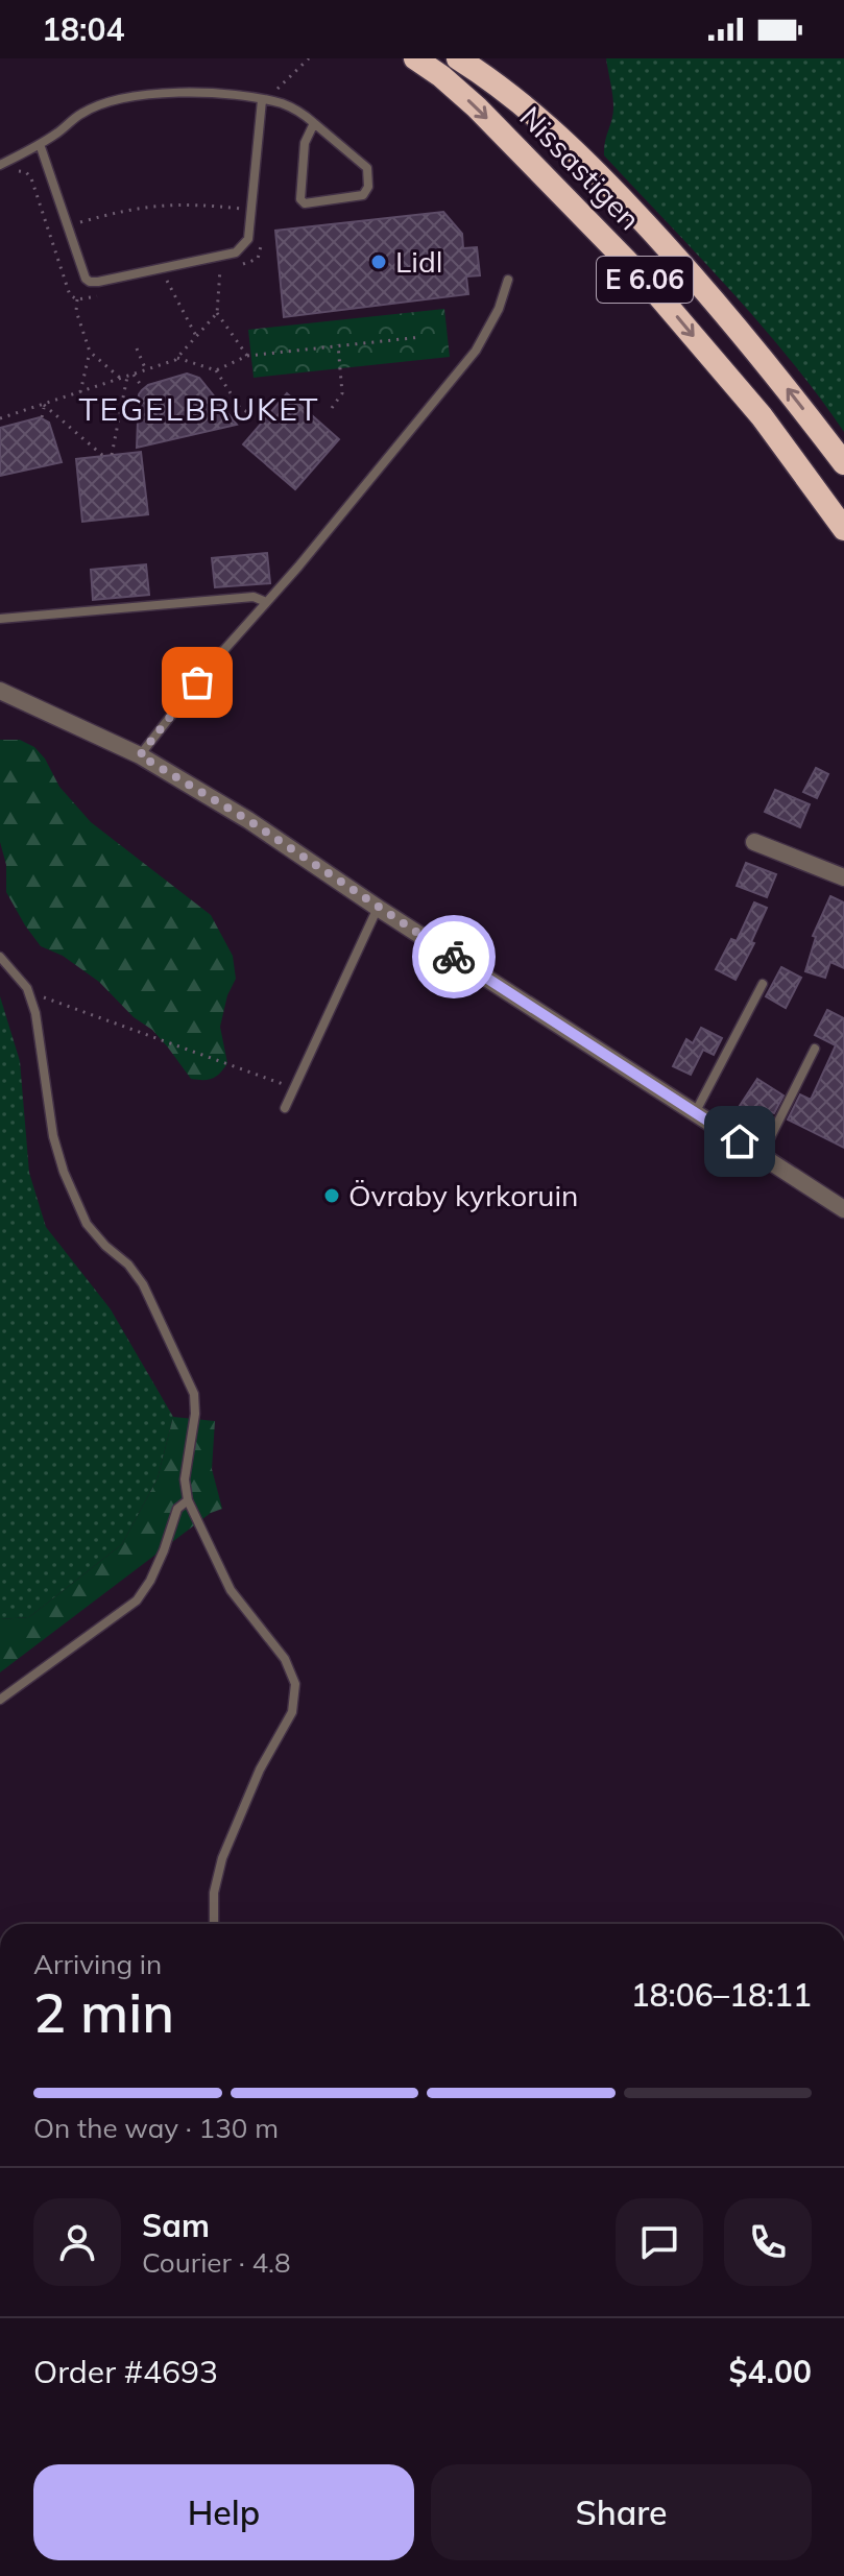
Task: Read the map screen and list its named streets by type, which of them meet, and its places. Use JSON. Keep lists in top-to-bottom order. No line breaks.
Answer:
{"streets":{"highway":["Nissastigen","E 6.06"]},"districts":["TEGELBRUKET"],"places":["Lidl","Övraby kyrkoruin"],"page":{"status":"18:04","heading":["2 min","Arriving in","18:06–18:11"],"panel":["Sam","Courier · 4.8","Order #4693","$4.00"],"bar":"On the way · 130 m","buttons":["Help","Share"]}}
